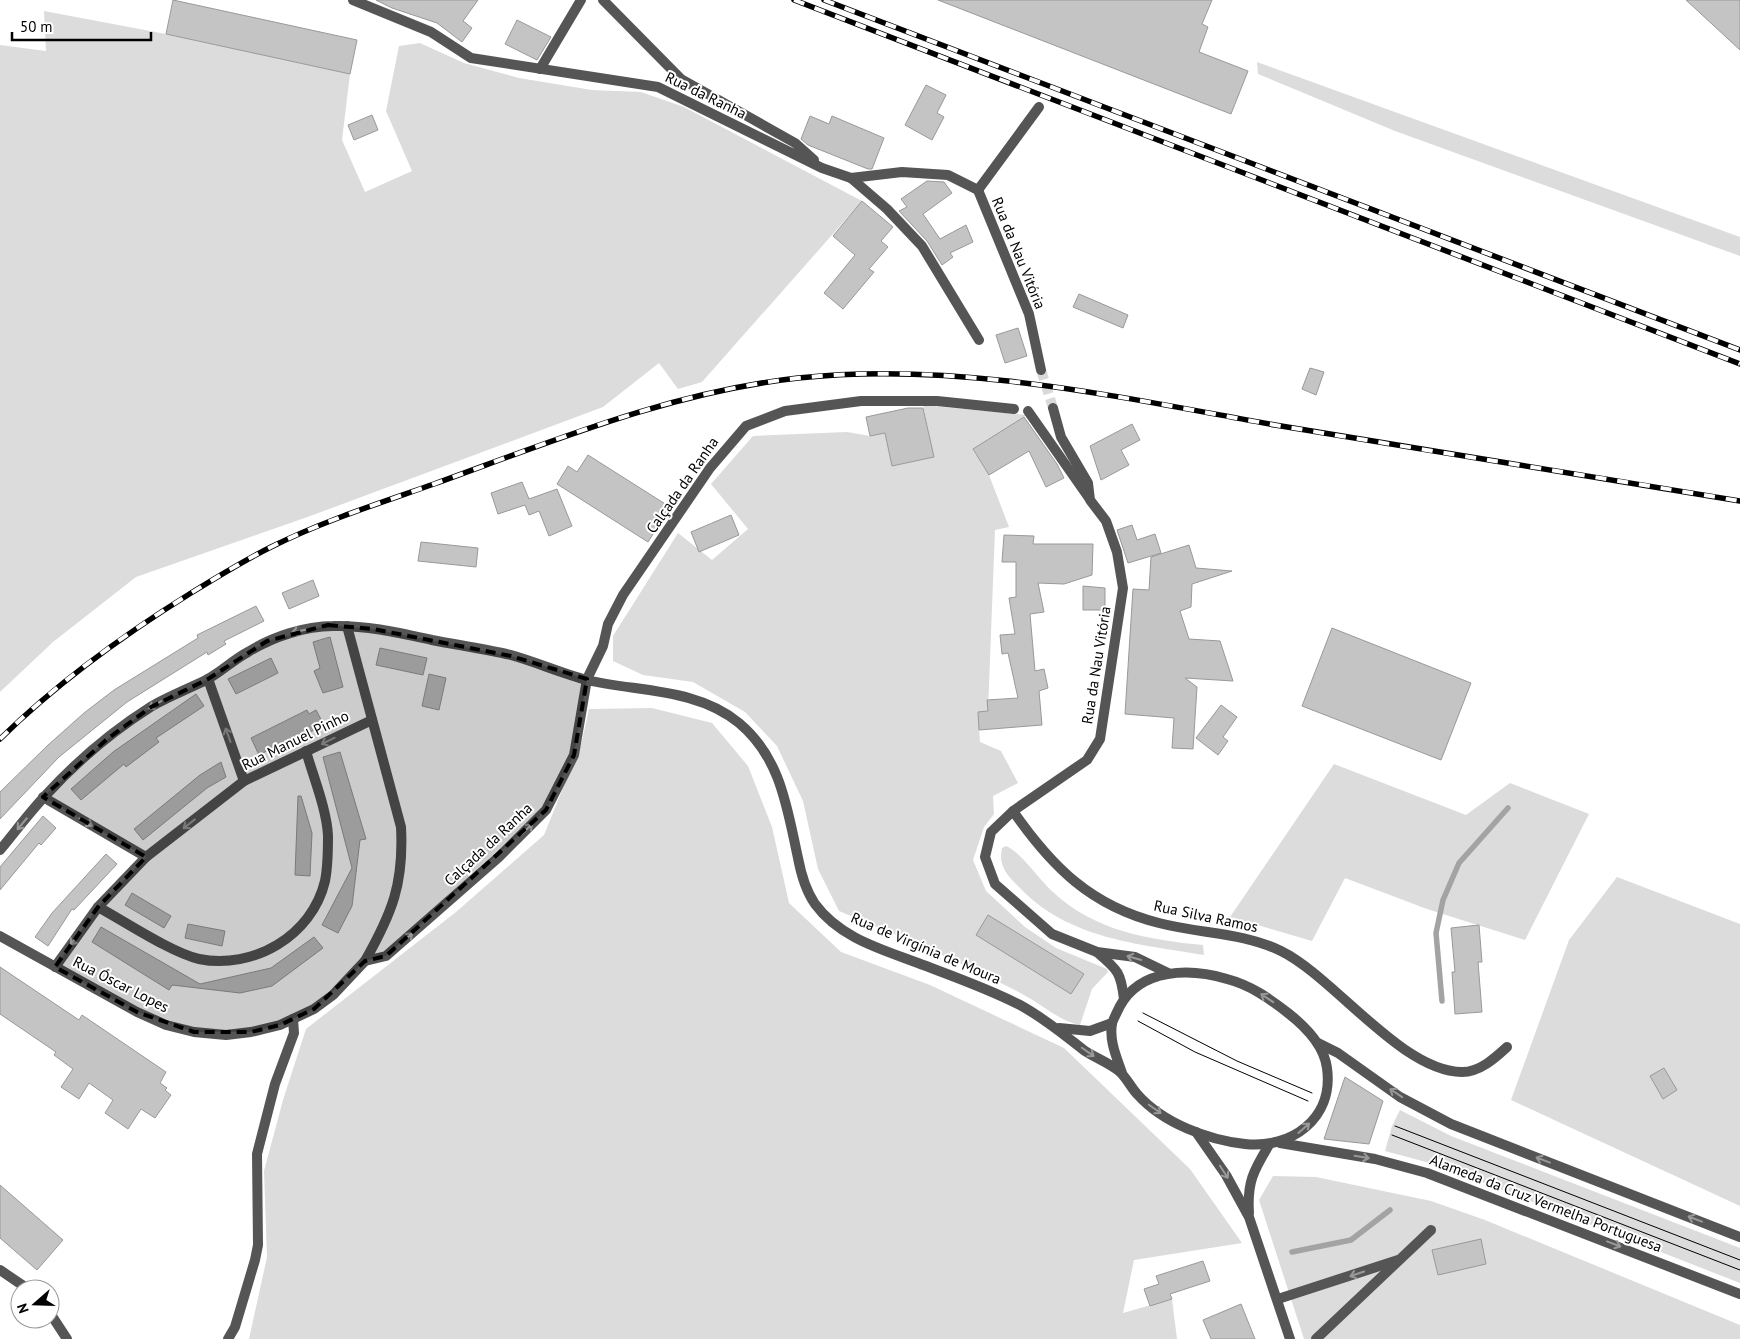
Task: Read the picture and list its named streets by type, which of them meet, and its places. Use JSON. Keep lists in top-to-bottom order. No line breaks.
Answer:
{"streets":{"street":["Rua da Ranha","Rua da Nau Vitória","Calçada da Ranha","Rua Manuel Pinho","Rua Silva Ramos","Rua de Virgínia de Moura","Rua Óscar Lopes","Alameda da Cruz Vermelha Portuguesa"]},"crossings":[["Rua da Ranha","Rua da Nau Vitória"],["Rua da Nau Vitória","Rua Silva Ramos"],["Calçada da Ranha","Rua Manuel Pinho"],["Calçada da Ranha","Rua de Virgínia de Moura"],["Calçada da Ranha","Rua Óscar Lopes"],["Rua Manuel Pinho","Rua Óscar Lopes"]],"one_way":["Rua Manuel Pinho"],"scale_bar":"50 m","north":"left"}
